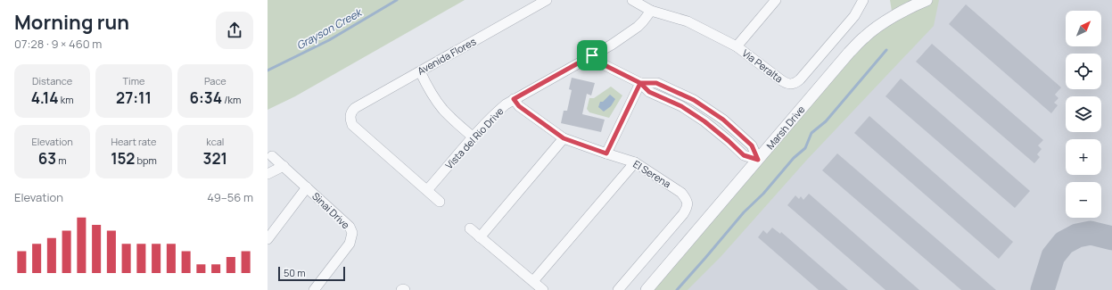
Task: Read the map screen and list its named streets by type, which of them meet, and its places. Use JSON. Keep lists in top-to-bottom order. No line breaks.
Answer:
{"streets":{"street":["Avenida Flores","Via Peralta","Marsh Drive","Vista del Rio Drive","El Serena","Sinai Drive"]},"crossings":[["Avenida Flores","Vista del Rio Drive"],["Via Peralta","Vista del Rio Drive"],["Vista del Rio Drive","El Serena"]],"water":["Grayson Creek"],"scale_bar":"50 m","north":"top right","page":{"heading":["Morning run","07:28 · 9 × 460 m"],"map_buttons":["+","−"],"stats":[["Distance","4.14 km"],["Time","27:11"],["Pace","6:34 /km"],["Elevation","63 m"],["Heart rate","152 bpm"],["kcal","321"]],"chart":["Elevation","49–56 m"],"scale":"50 m"}}
